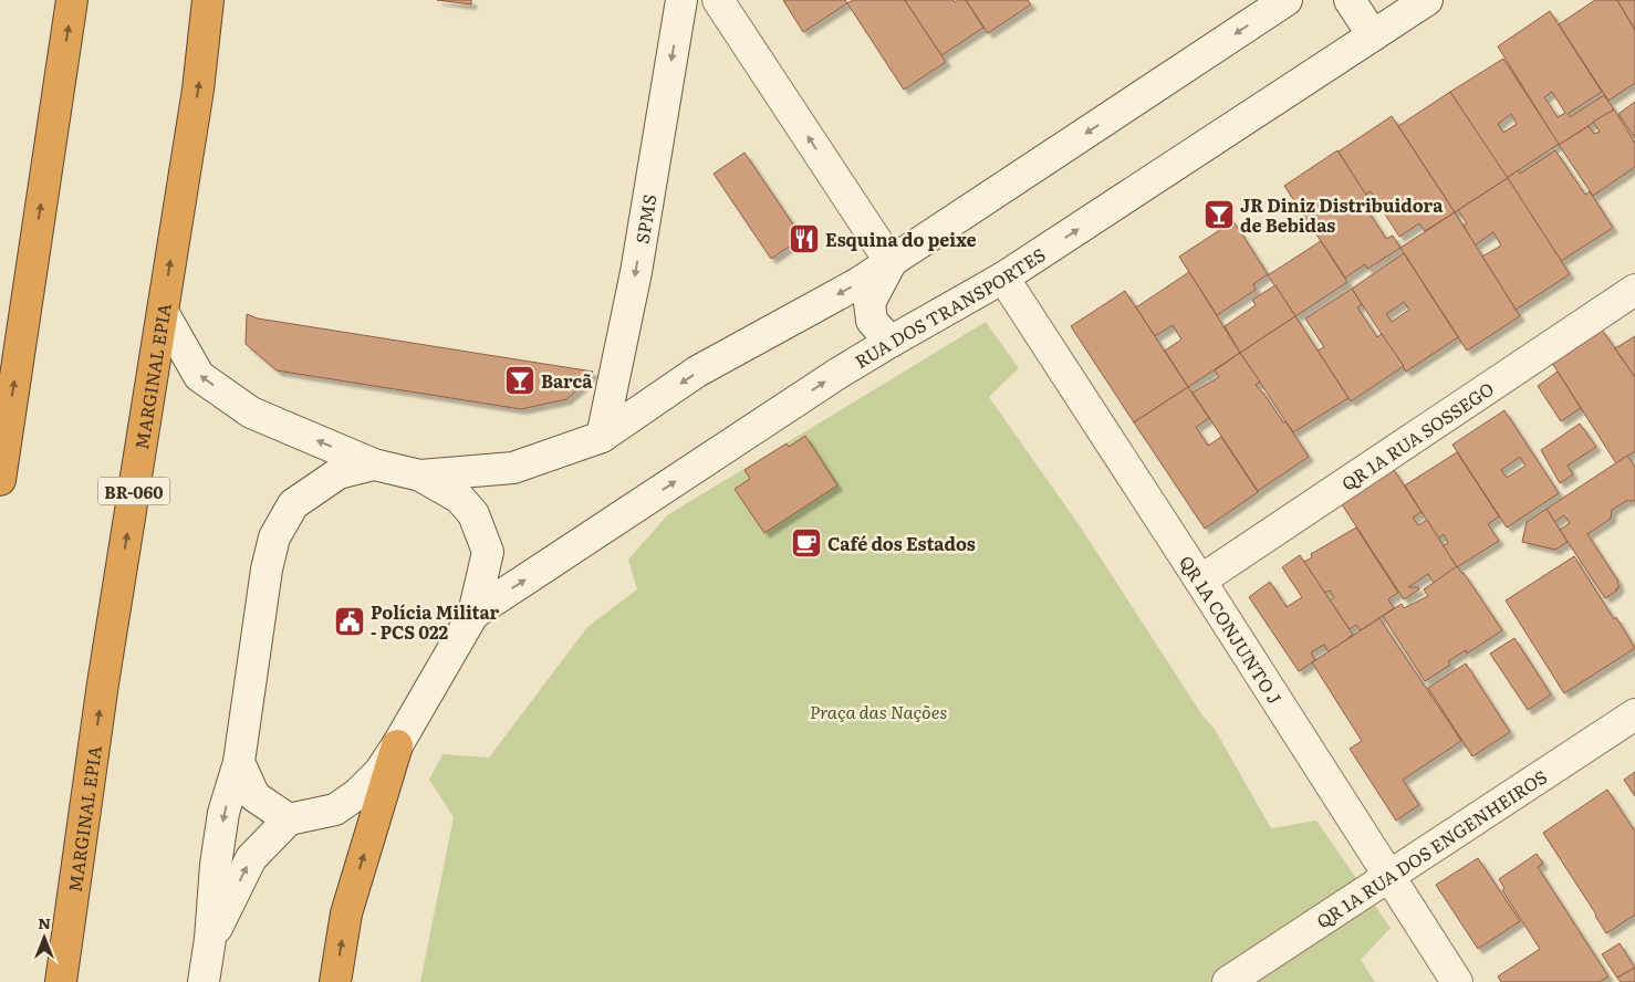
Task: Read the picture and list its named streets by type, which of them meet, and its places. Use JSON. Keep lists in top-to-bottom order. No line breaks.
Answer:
{"streets":{"highway":["MARGINAL EPIA","BR-060"],"street":["SPMS","RUA DOS TRANSPORTES","QR 1A RUA SOSSEGO","QR 1A CONJUNTO J","QR 1A RUA DOS ENGENHEIROS"]},"crossings":[["RUA DOS TRANSPORTES","QR 1A CONJUNTO J"],["QR 1A RUA SOSSEGO","QR 1A CONJUNTO J"],["QR 1A CONJUNTO J","QR 1A RUA DOS ENGENHEIROS"]],"one_way":["SPMS"],"parks":["Praça das Nações"],"places":{"bar":["JR Diniz Distribuidora de Bebidas","Barcã"],"restaurant":["Esquina do peixe"],"cafe":["Café dos Estados"],"public building":["Polícia Militar - PCS 022"]},"north":"top"}
